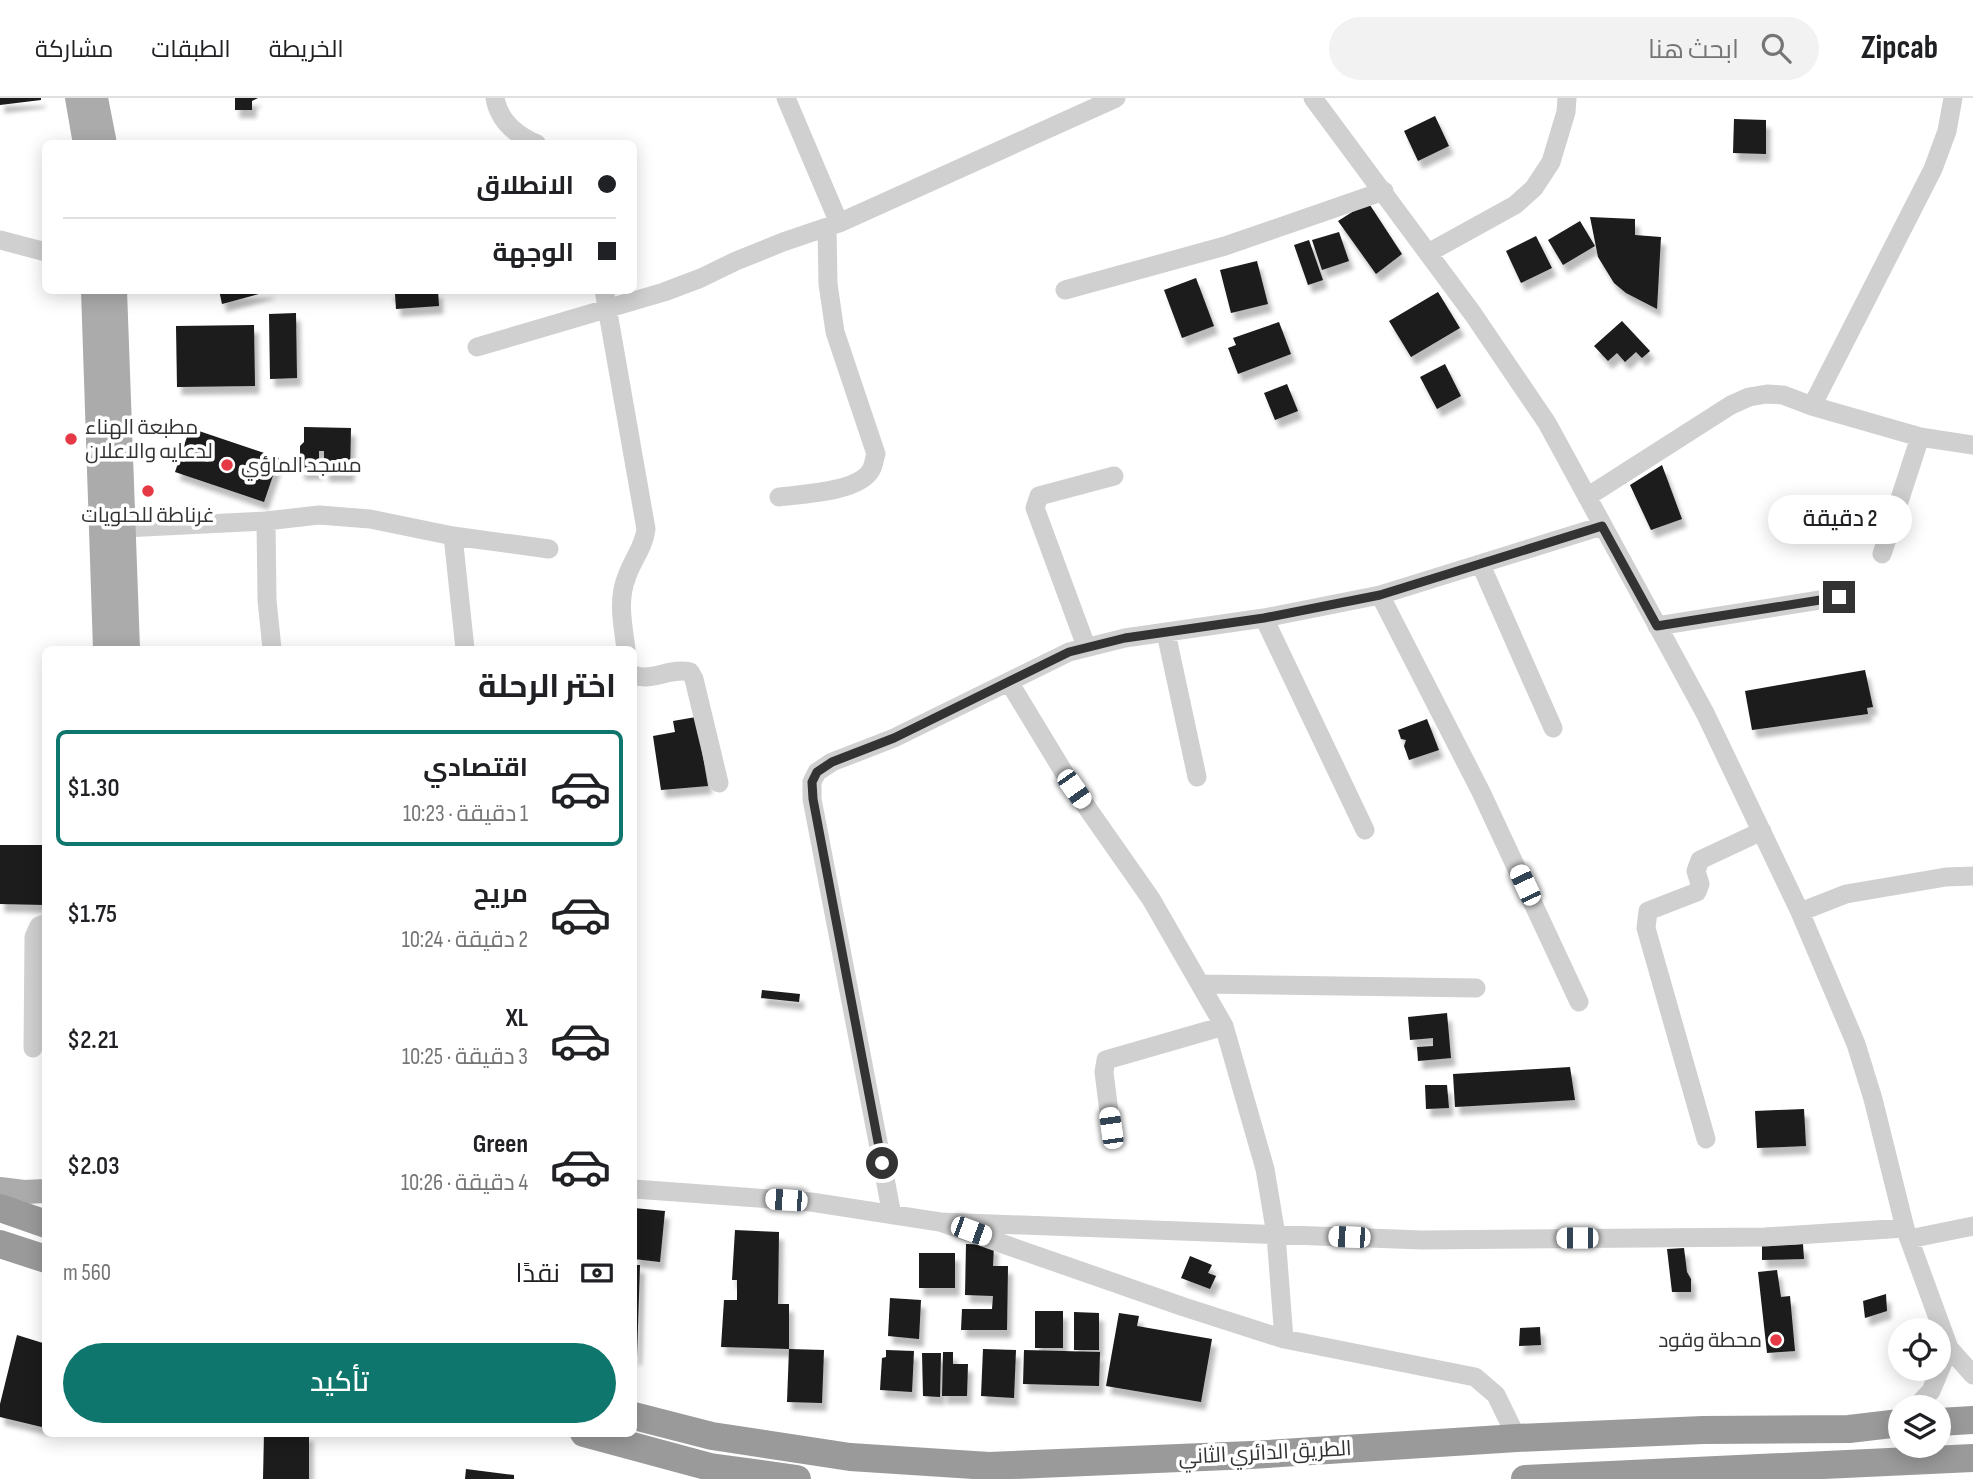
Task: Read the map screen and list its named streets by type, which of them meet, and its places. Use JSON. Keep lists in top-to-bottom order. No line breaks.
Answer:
{"streets":{"highway":["الطريق الدائري الثاني"]},"places":["مطبعة الهناء لدعايه والاعلان","مسجد الماؤي","غرناطة للحلويات","محطة وقود"],"page":{"header":"Zipcab","search":"ابحث هنا","nav":["الخريطة","الطبقات","مشاركة"],"banner":["الانطلاق","الوجهة"],"bubble":"2 دقيقة","heading":"اختر الرحلة","list":[{"name":"اقتصادي","note":"1 دقيقة · 10:23","value":"$1.30"},{"name":"مريح","note":"2 دقيقة · 10:24","value":"$1.75"},{"name":"XL","note":"3 دقيقة · 10:25","value":"$2.21"},{"name":"Green","note":"4 دقيقة · 10:26","value":"$2.03"}],"pay":["نقدًا","560 m"],"buttons":"تأكيد"}}
